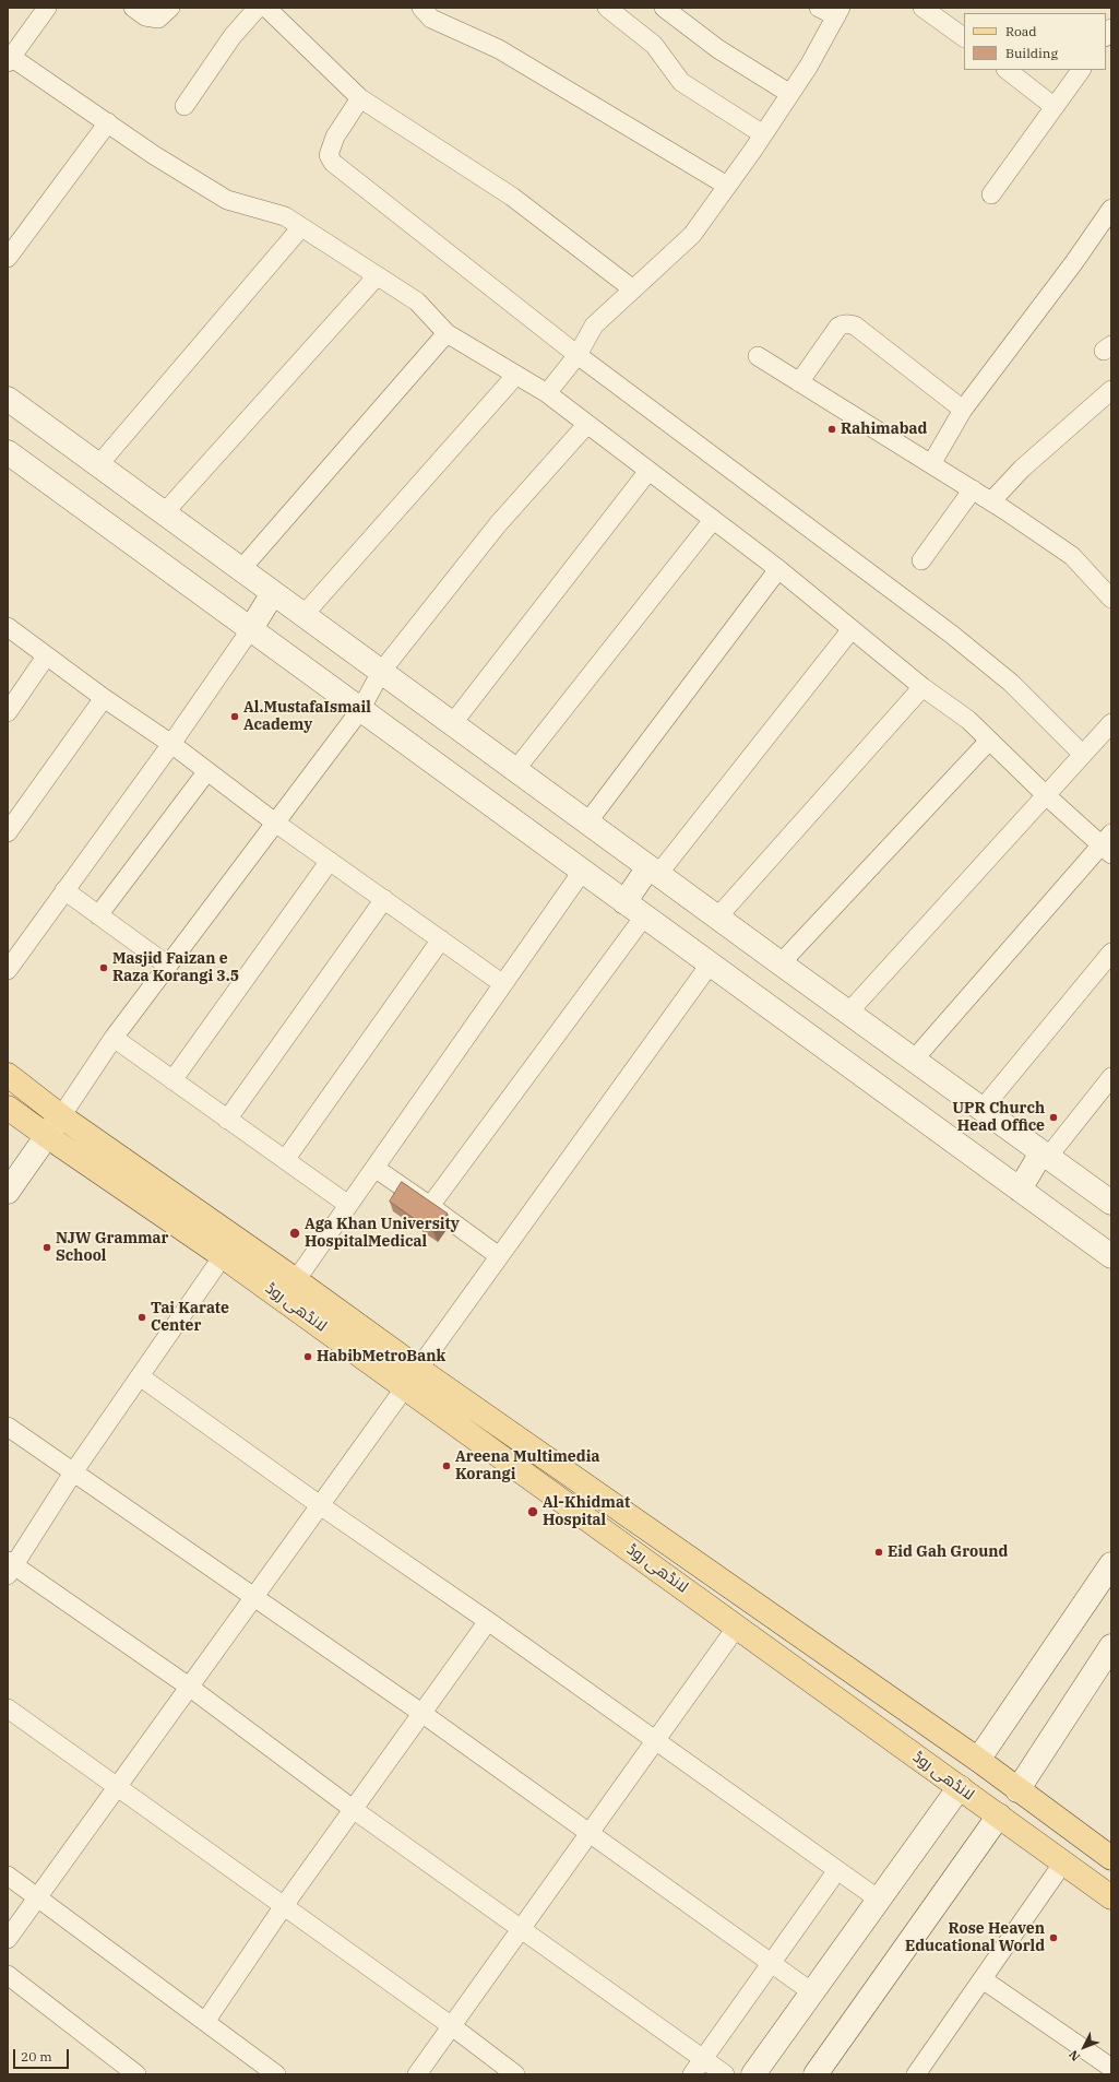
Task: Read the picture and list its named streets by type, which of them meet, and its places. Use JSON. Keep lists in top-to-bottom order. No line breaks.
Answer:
{"streets":{"main road":["لانڈھی روڈ"]},"places":["Rahimabad","Al.MustafaIsmail Academy","Masjid Faizan e Raza Korangi 3.5","UPR Church Head Office","Aga Khan University HospitalMedical","NJW Grammar School","Tai Karate Center","HabibMetroBank","Areena Multimedia Korangi","Al-Khidmat Hospital","Eid Gah Ground","Rose Heaven Educational World"],"legend":["Road","Building"],"scale_bar":"20 m","north":"bottom left"}
